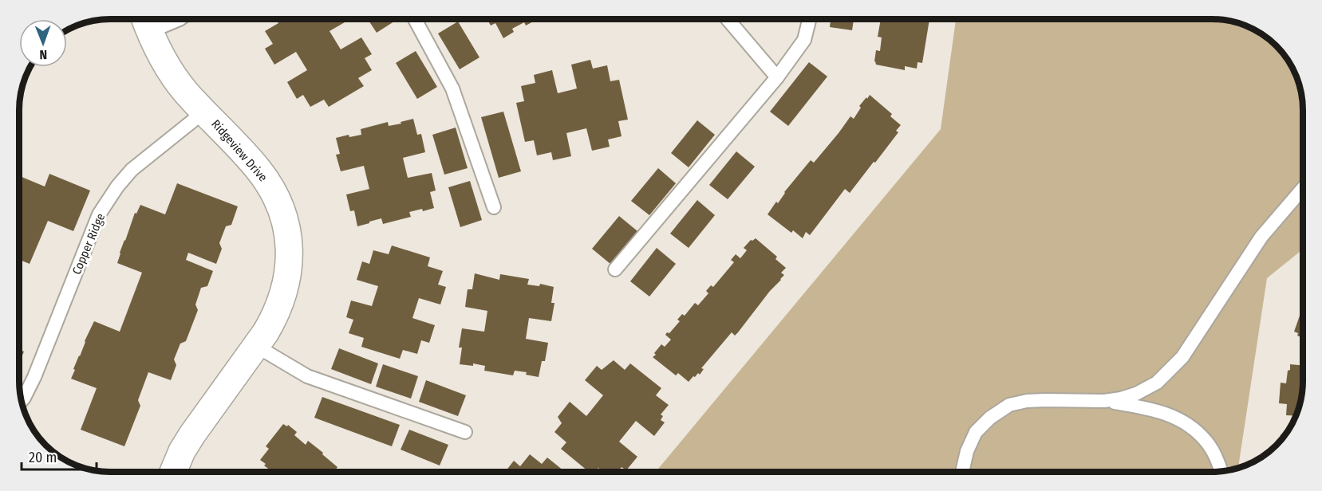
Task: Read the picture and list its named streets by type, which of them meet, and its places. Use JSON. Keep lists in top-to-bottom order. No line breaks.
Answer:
{"streets":{"street":["Ridgeview Drive"],"lane":["Copper Ridge"]},"crossings":[["Ridgeview Drive","Copper Ridge"]],"scale_bar":"20 m","north":"bottom"}
